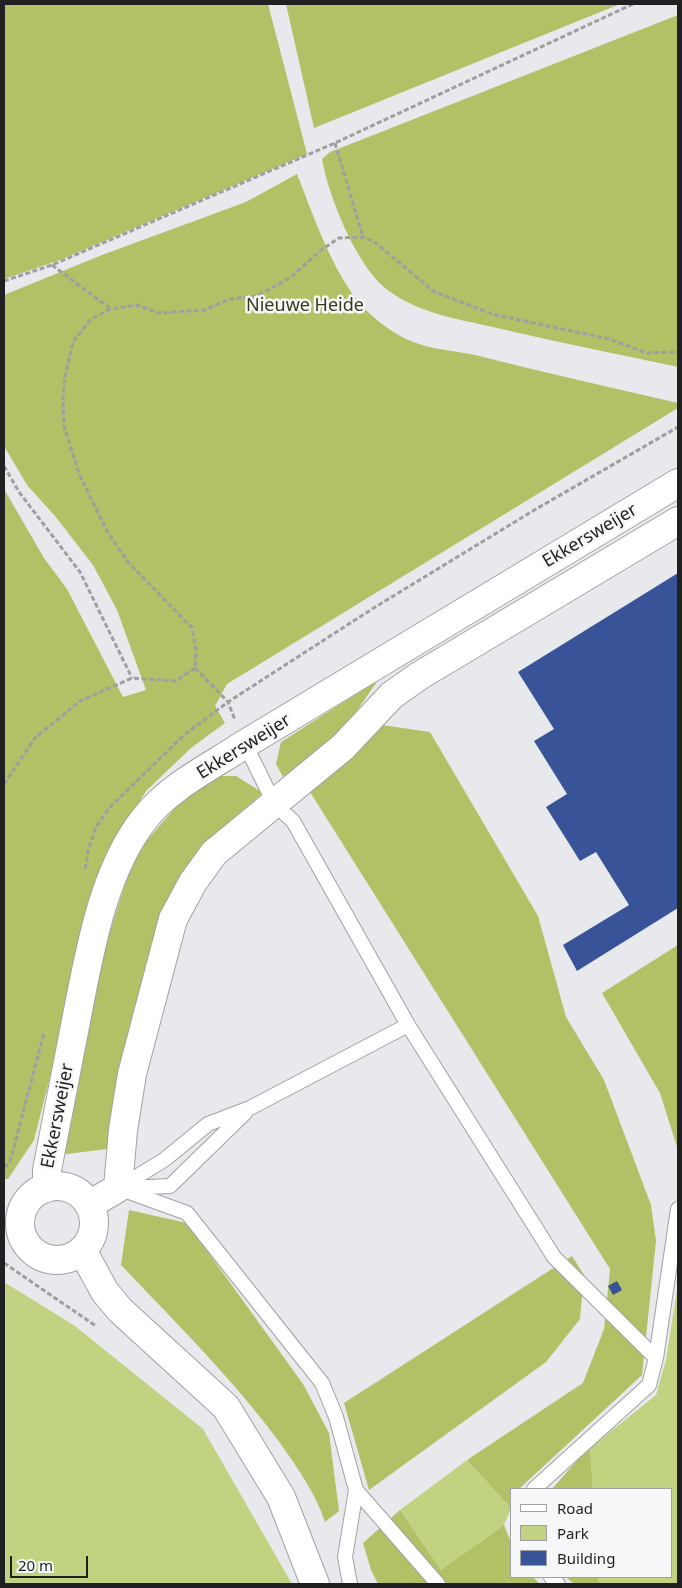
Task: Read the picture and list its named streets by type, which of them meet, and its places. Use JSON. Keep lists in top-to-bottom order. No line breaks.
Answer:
{"streets":{"street":["Ekkersweijer"]},"parks":["Nieuwe Heide"],"legend":["Road","Park","Building"],"scale_bar":"20 m"}
